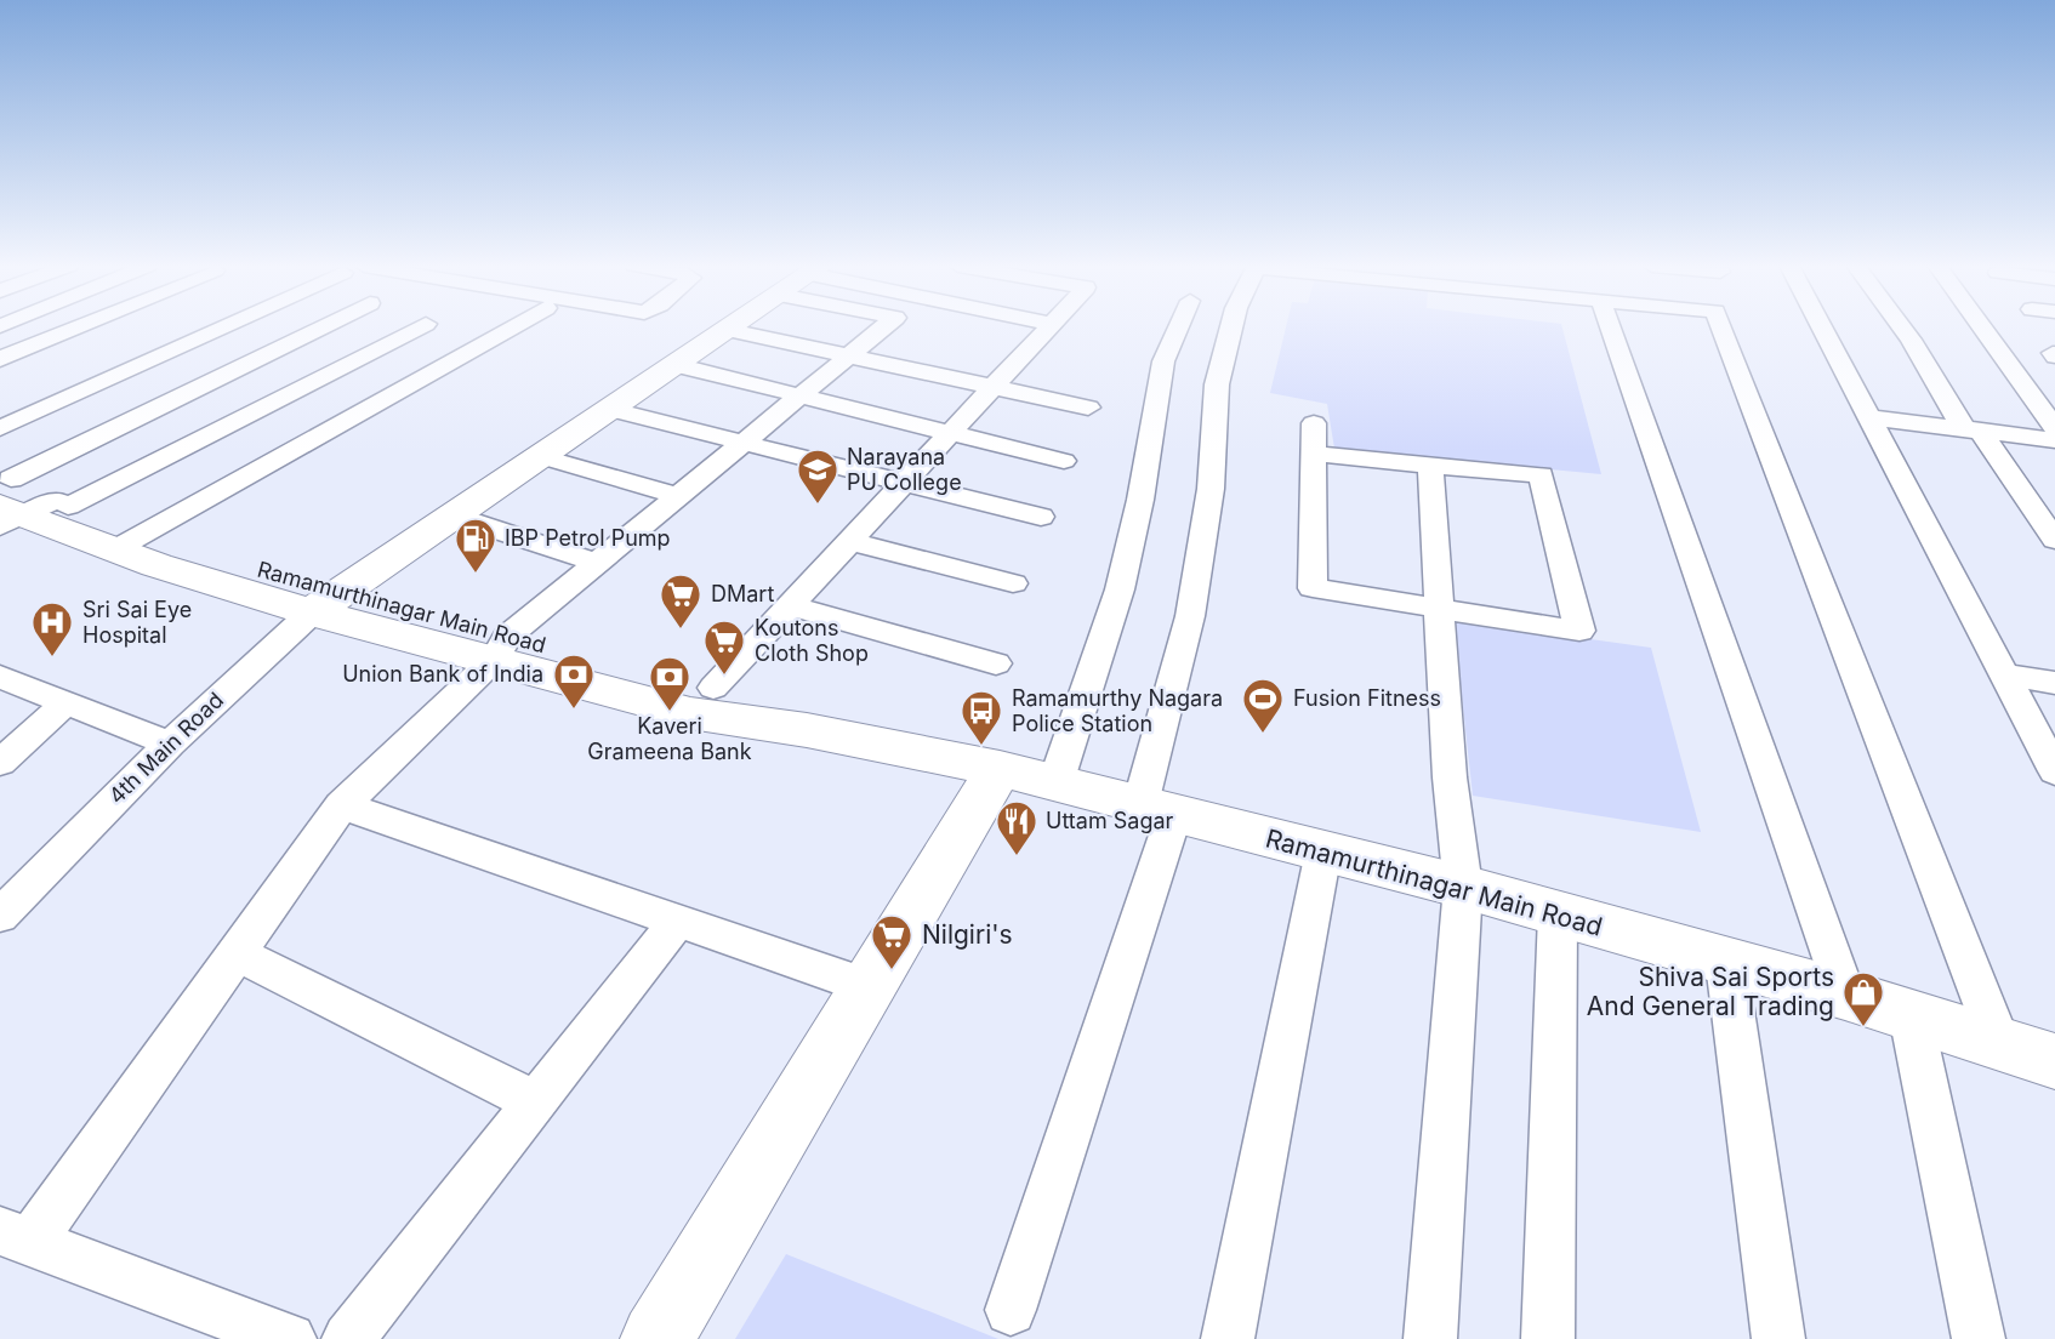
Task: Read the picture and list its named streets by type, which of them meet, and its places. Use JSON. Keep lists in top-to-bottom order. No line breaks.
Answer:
{"streets":{"main road":["Ramamurthinagar Main Road"],"street":["4th Main Road"]},"crossings":[["Ramamurthinagar Main Road","4th Main Road"]],"places":{"school or university":["Narayana PU College"],"fuel station":["IBP Petrol Pump"],"supermarket":["DMart","Koutons Cloth Shop","Nilgiri's"],"hospital":["Sri Sai Eye Hospital"],"bank":["Union Bank of India","Kaveri Grameena Bank"],"sports":["Fusion Fitness"],"bus stop":["Ramamurthy Nagara Police Station"],"restaurant":["Uttam Sagar"],"shop":["Shiva Sai Sports And General Trading"]}}
